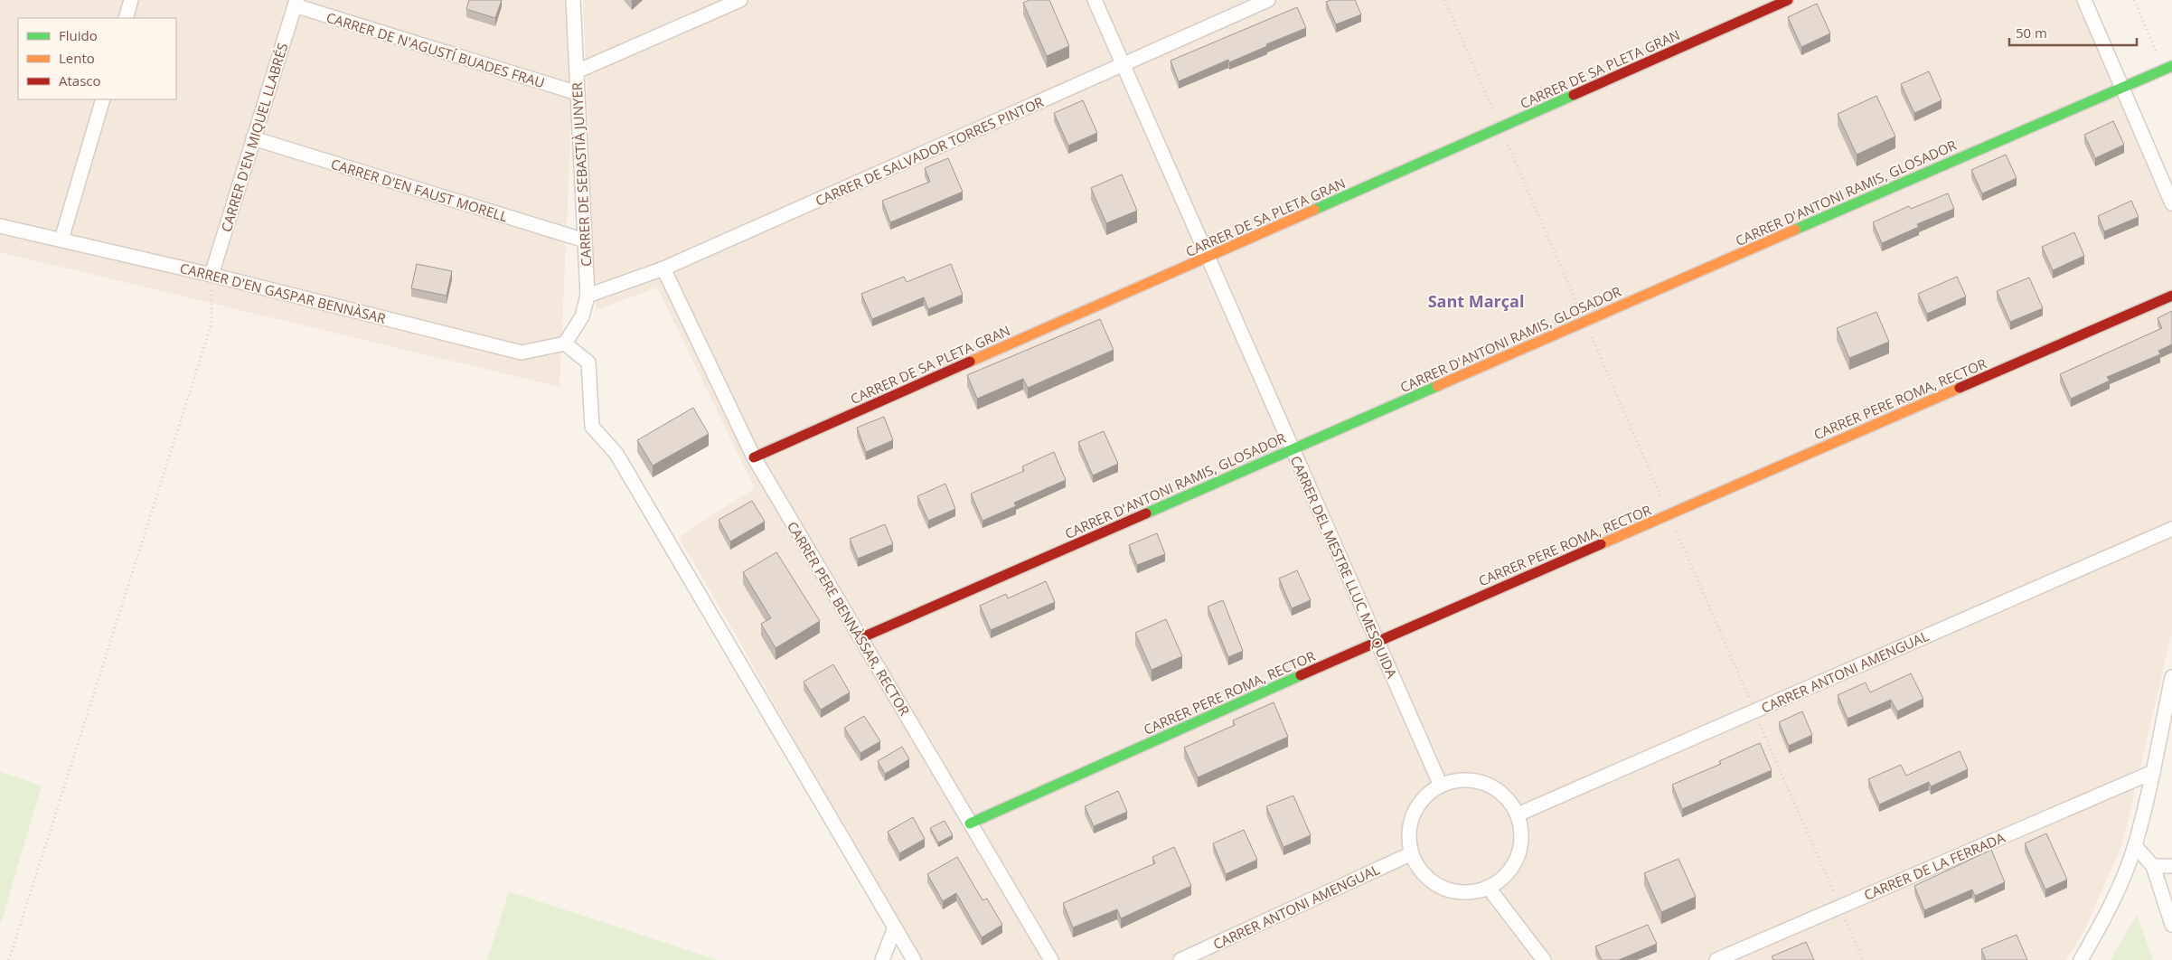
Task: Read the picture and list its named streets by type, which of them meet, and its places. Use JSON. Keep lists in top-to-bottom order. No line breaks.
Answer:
{"streets":{"street":["CARRER DE N'AGUSTÍ BUADES FRAU","CARRER DE SA PLETA GRAN","CARRER D'EN MIQUEL LLABRÉS","CARRER DE SALVADOR TORRES PINTOR","CARRER DE SEBASTIÀ JUNYER","CARRER D'EN FAUST MORELL","CARRER D'ANTONI RAMIS, GLOSADOR","CARRER D'EN GASPAR BENNÀSAR","CARRER PERE ROMA, RECTOR","CARRER DEL MESTRE LLUC MESQUIDA","CARRER PERE BENNÀSSAR, RECTOR","CARRER ANTONI AMENGUAL","CARRER DE LA FERRADA"]},"crossings":[["CARRER DE N'AGUSTÍ BUADES FRAU","CARRER D'EN MIQUEL LLABRÉS"],["CARRER DE N'AGUSTÍ BUADES FRAU","CARRER DE SEBASTIÀ JUNYER"],["CARRER DE SA PLETA GRAN","CARRER DEL MESTRE LLUC MESQUIDA"],["CARRER DE SA PLETA GRAN","CARRER PERE BENNÀSSAR, RECTOR"],["CARRER D'EN MIQUEL LLABRÉS","CARRER D'EN FAUST MORELL"],["CARRER D'EN MIQUEL LLABRÉS","CARRER D'EN GASPAR BENNÀSAR"],["CARRER DE SALVADOR TORRES PINTOR","CARRER DE SEBASTIÀ JUNYER"],["CARRER DE SALVADOR TORRES PINTOR","CARRER DEL MESTRE LLUC MESQUIDA"],["CARRER DE SALVADOR TORRES PINTOR","CARRER PERE BENNÀSSAR, RECTOR"],["CARRER DE SEBASTIÀ JUNYER","CARRER D'EN FAUST MORELL"],["CARRER DE SEBASTIÀ JUNYER","CARRER D'EN GASPAR BENNÀSAR"],["CARRER D'ANTONI RAMIS, GLOSADOR","CARRER DEL MESTRE LLUC MESQUIDA"],["CARRER D'ANTONI RAMIS, GLOSADOR","CARRER PERE BENNÀSSAR, RECTOR"],["CARRER PERE ROMA, RECTOR","CARRER DEL MESTRE LLUC MESQUIDA"],["CARRER PERE ROMA, RECTOR","CARRER PERE BENNÀSSAR, RECTOR"],["CARRER DEL MESTRE LLUC MESQUIDA","CARRER ANTONI AMENGUAL"]],"districts":["Sant Marçal"],"legend":["Fluido","Lento","Atasco"],"scale_bar":"50 m"}
